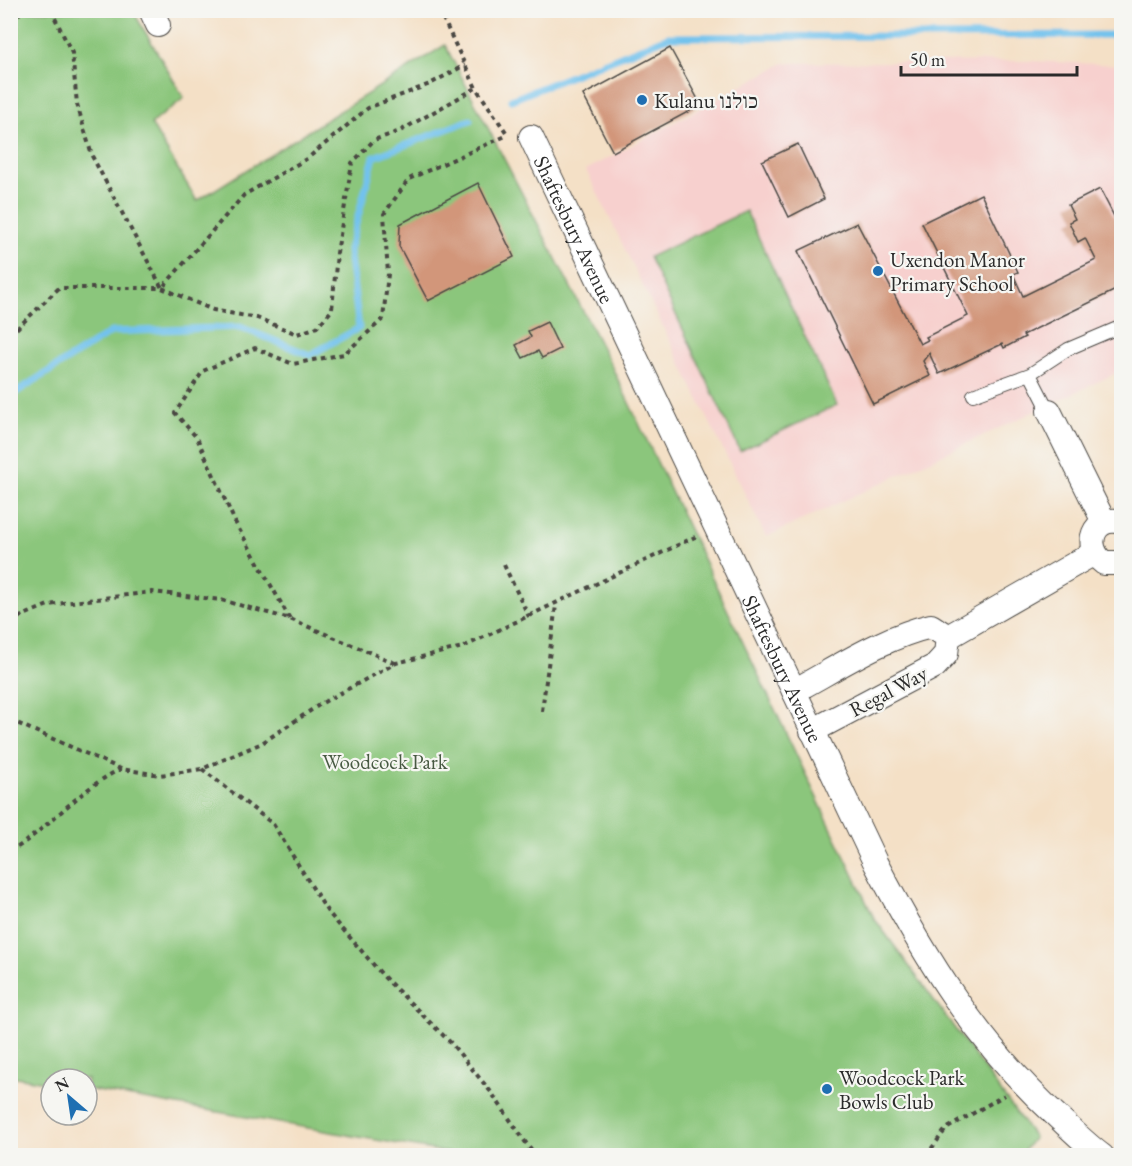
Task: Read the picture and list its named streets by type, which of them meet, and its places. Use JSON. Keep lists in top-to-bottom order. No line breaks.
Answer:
{"streets":{"street":["Shaftesbury Avenue","Regal Way"]},"crossings":[["Shaftesbury Avenue","Regal Way"]],"parks":["Woodcock Park"],"places":["Kulanu כולנו","Uxendon Manor Primary School","Woodcock Park Bowls Club"],"scale_bar":"50 m","north":"top left"}
